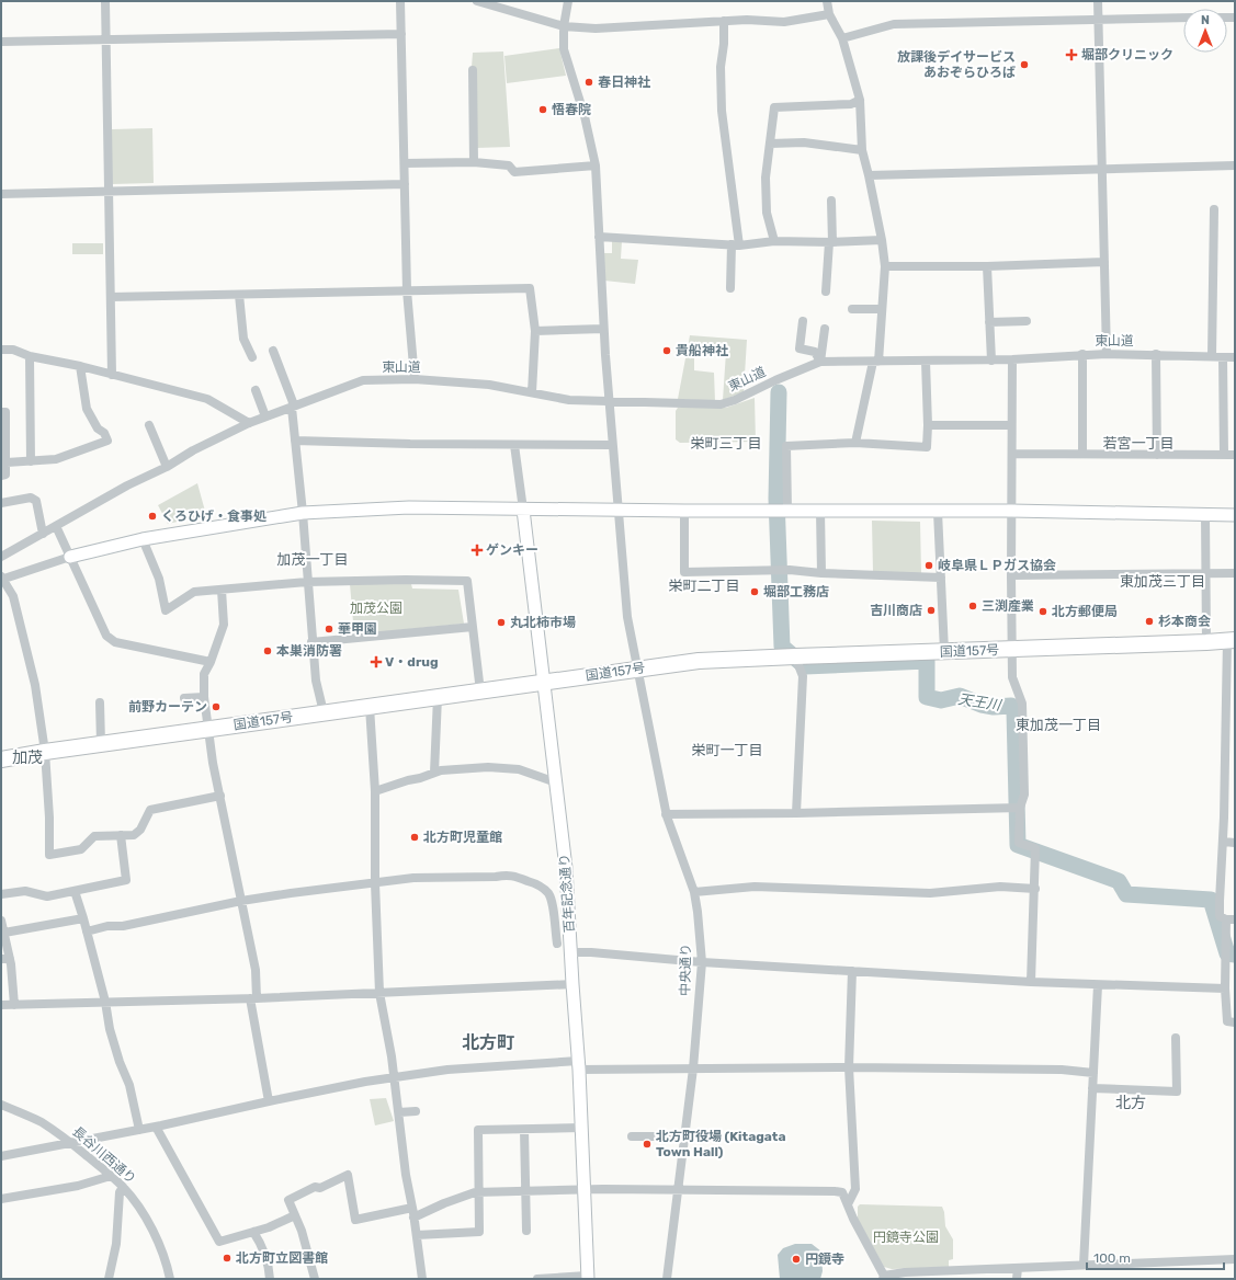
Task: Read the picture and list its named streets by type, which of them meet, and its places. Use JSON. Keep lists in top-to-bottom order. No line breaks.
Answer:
{"streets":{"highway":["国道157号"],"street":["東山道","百年記念通り","中央通り","長谷川西通り"]},"crossings":[["東山道","中央通り"],["国道157号","百年記念通り"],["国道157号","中央通り"]],"districts":["栄町三丁目","若宮一丁目","加茂一丁目","東加茂三丁目","栄町二丁目","東加茂一丁目","栄町一丁目","加茂","北方町","北方"],"water":["天王川"],"parks":["加茂公園","円鏡寺公園"],"places":{"health":["堀部クリニック","ゲンキー","V・drug"],"other":["放課後デイサービス あおぞらひろば","春日神社","悟春院","貴船神社","くろひげ・食事処","岐阜県ＬＰガス協会","堀部工務店","三渕産業","吉川商店","北方郵便局","杉本商会","丸北柿市場","華甲園","本巣消防署","前野カーテン","北方町児童館","北方町役場 (Kitagata Town Hall)","北方町立図書館","円鏡寺"]},"scale_bar":"100 m","north":"top"}
